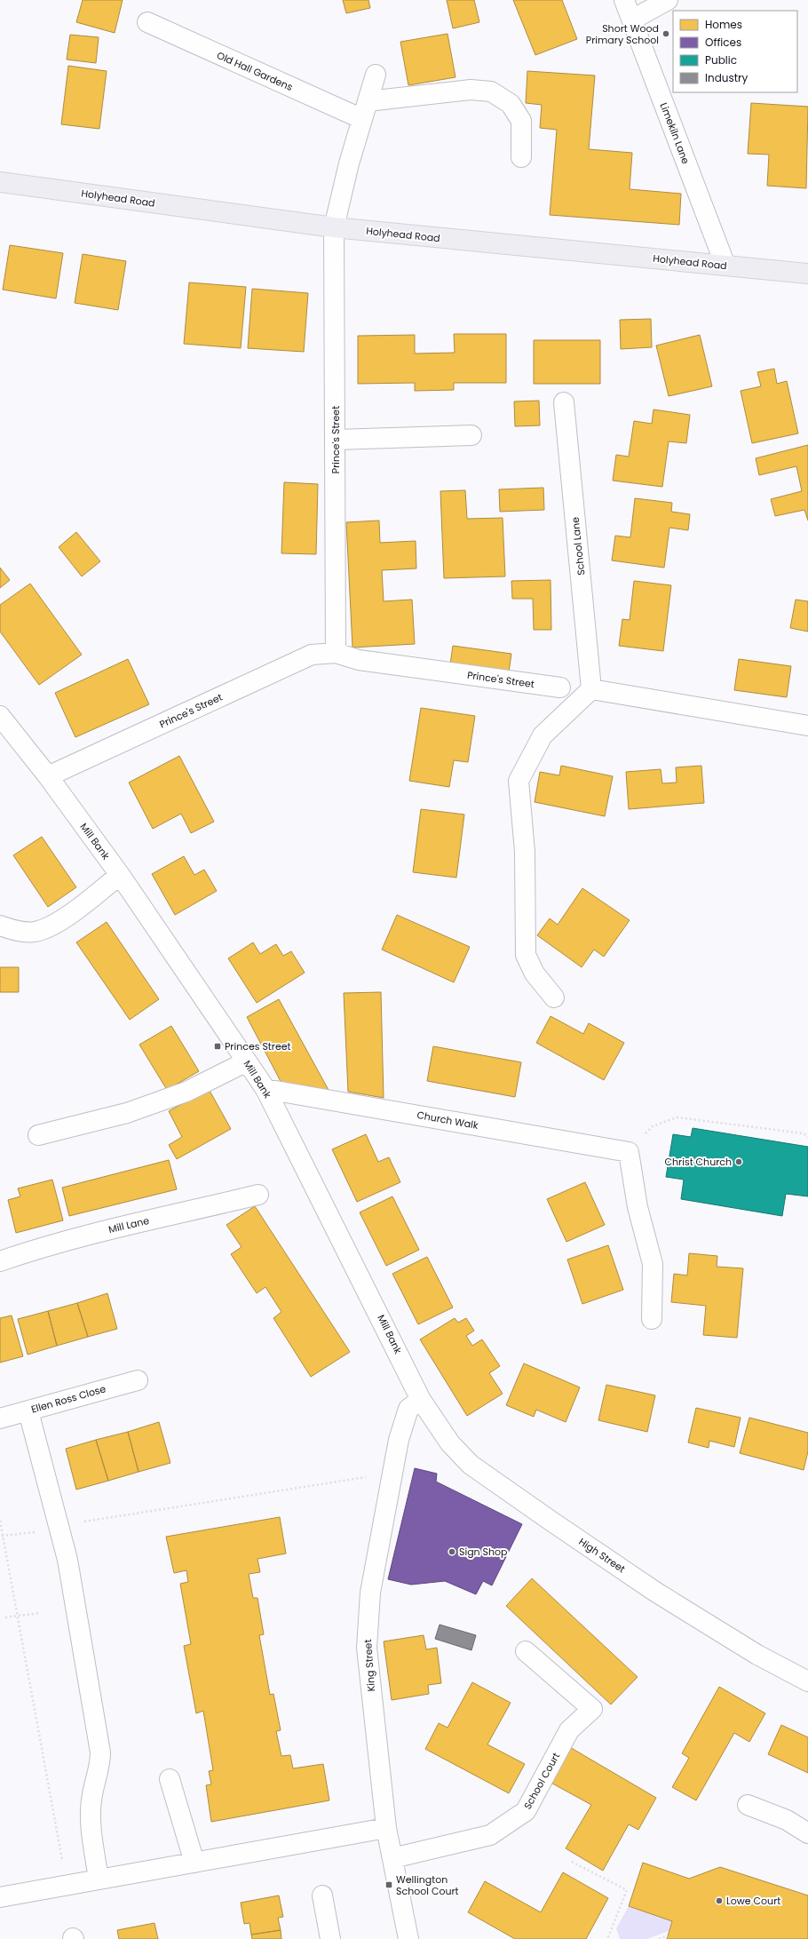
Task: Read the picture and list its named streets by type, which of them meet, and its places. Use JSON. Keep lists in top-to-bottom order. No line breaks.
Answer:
{"streets":{"main road":["Holyhead Road"],"street":["Old Hall Gardens","Limekiln Lane","Prince's Street","School Lane","Mill Bank","Church Walk","Mill Lane","Ellen Ross Close","High Street","King Street","School Court"]},"crossings":[["Limekiln Lane","Holyhead Road"],["Holyhead Road","Prince's Street"],["Prince's Street","Mill Bank"],["Mill Bank","Church Walk"],["Mill Bank","High Street"],["Mill Bank","King Street"],["High Street","King Street"],["King Street","School Court"]],"places":{"other":["Short Wood Primary School","Christ Church","Sign Shop","Lowe Court"],"transit":["Princes Street","Wellington School Court"]},"legend":["Homes","Offices","Public","Industry"]}
